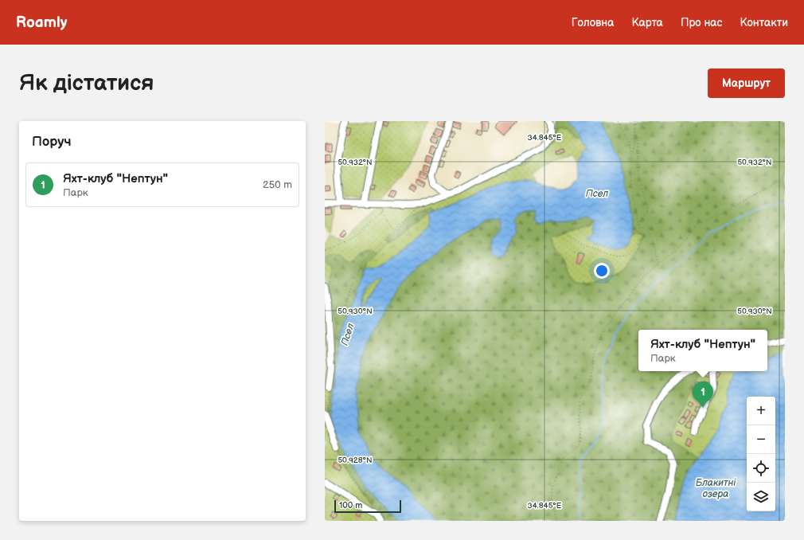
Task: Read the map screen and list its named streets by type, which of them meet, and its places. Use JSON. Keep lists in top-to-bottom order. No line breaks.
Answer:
{"water":["Псел","Блакитні озера"],"scale_bar":"100 m","page":{"header":"Roamly","nav":["Головна","Карта","Про нас","Контакти"],"buttons":"Маршрут","title":"Як дістатися","heading":"Поруч","list":[{"mark":"1","name":"Яхт-клуб \"Нептун\"","note":"Парк","value":"250 m"}],"popup":["Яхт-клуб \"Нептун\"","Парк"],"pins":"1","map_buttons":["+","−"],"scale":"100 m"},"coordinates":["34.845°E","50.932°N","50.930°N","50.928°N"]}
